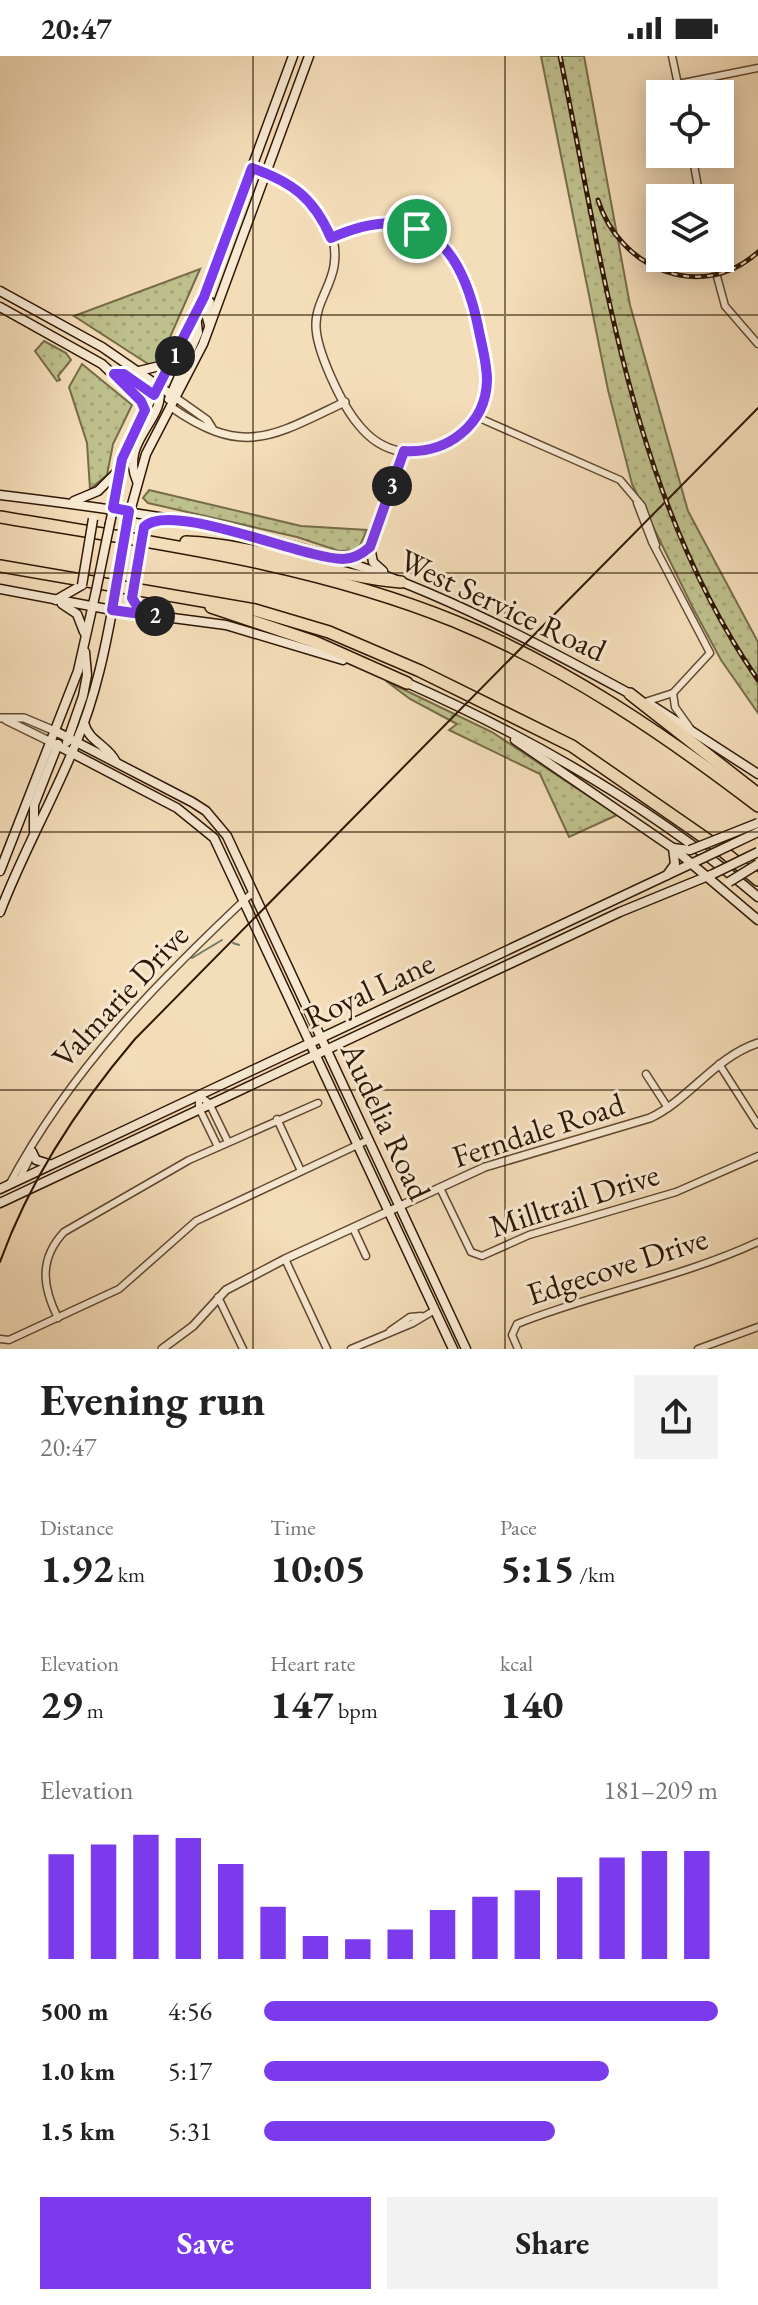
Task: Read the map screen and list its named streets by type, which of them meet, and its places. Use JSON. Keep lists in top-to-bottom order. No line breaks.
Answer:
{"streets":{"main road":["West Service Road","Royal Lane","Audelia Road"],"street":["Valmarie Drive","Ferndale Road","Milltrail Drive","Edgecove Drive"]},"crossings":[["Royal Lane","Valmarie Drive"],["Royal Lane","Audelia Road"],["Valmarie Drive","Audelia Road"],["Audelia Road","Ferndale Road"],["Ferndale Road","Milltrail Drive"]],"page":{"status":"20:47","pins":["1","3","2"],"heading":["Evening run","20:47"],"stats":[["Distance","1.92 km"],["Time","10:05"],["Pace","5:15 /km"],["Elevation","29 m"],["Heart rate","147 bpm"],["kcal","140"]],"chart":["Elevation","181–209 m"],"list":[{"name":"500 m","note":"4:56"},{"name":"1.0 km","note":"5:17"},{"name":"1.5 km","note":"5:31"}],"buttons":["Save","Share"]}}
